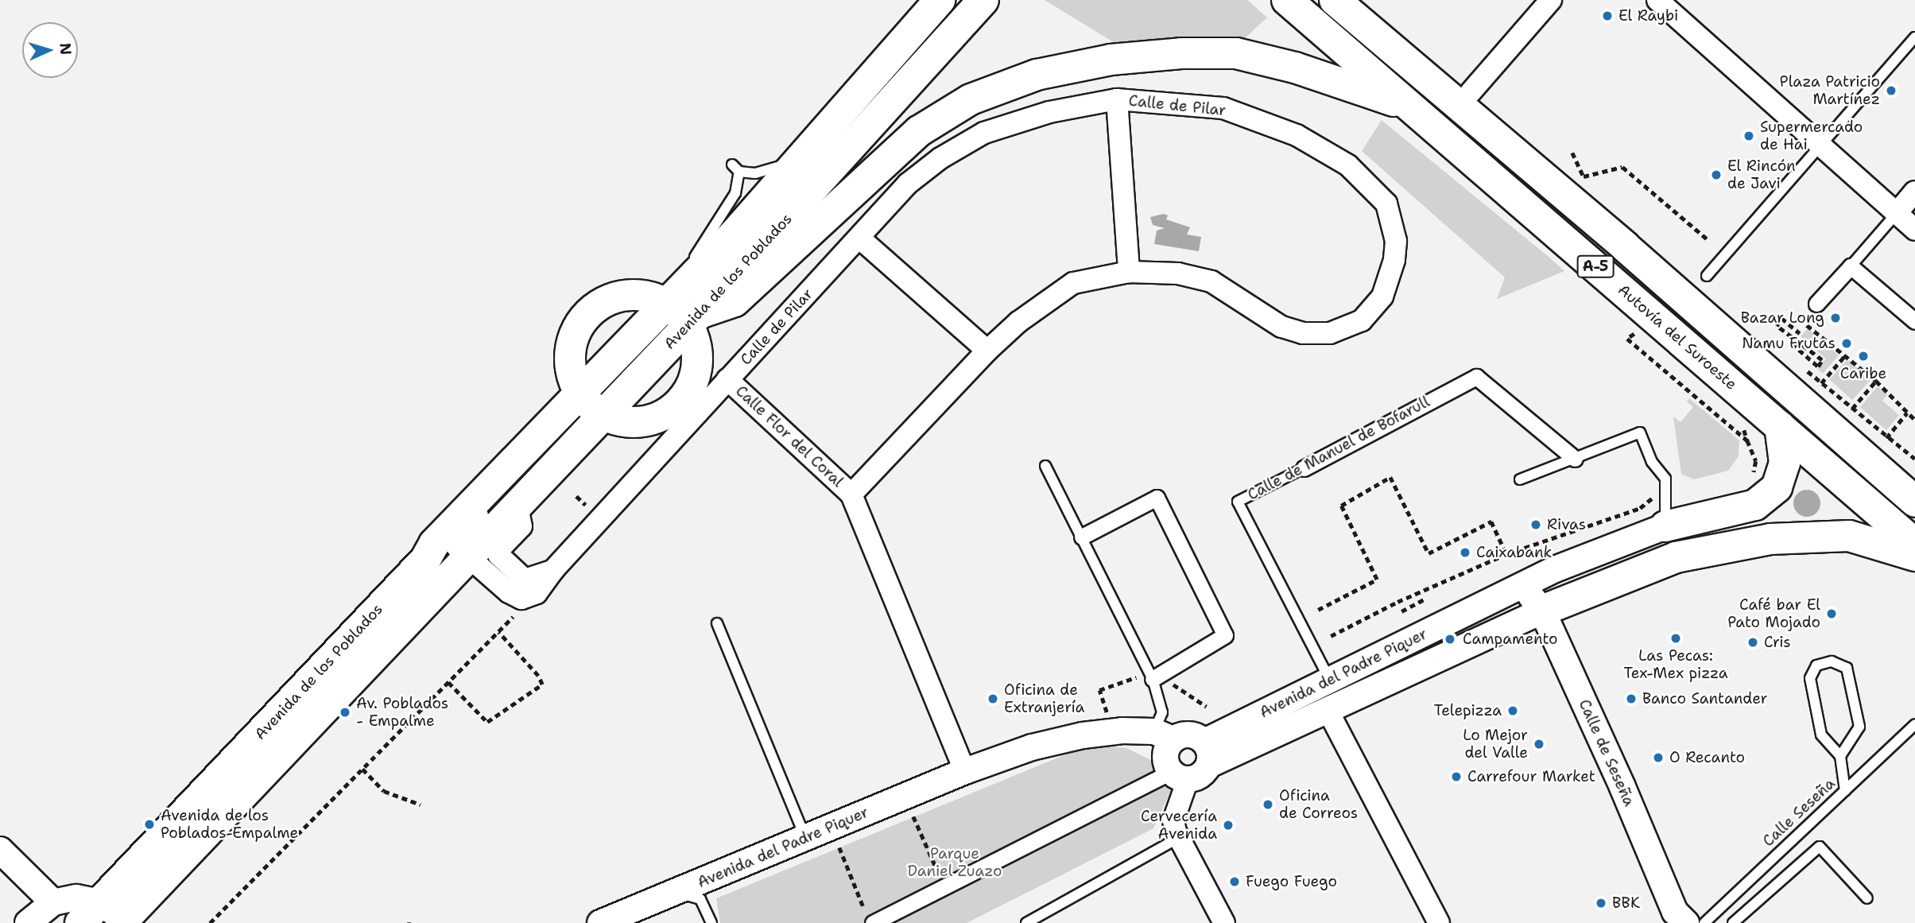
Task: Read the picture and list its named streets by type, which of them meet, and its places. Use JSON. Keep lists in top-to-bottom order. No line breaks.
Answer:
{"streets":{"main road":["A-5","Avenida de los Poblados","Autovía del Suroeste"],"street":["Calle de Pilar","Calle Flor del Coral","Calle de Manuel de Bofarull","Avenida del Padre Piquer","Calle de Seseña"],"lane":["Calle Seseña"]},"crossings":[["Calle de Pilar","Avenida de los Poblados"],["Calle de Pilar","Calle Flor del Coral"],["Calle de Manuel de Bofarull","Avenida del Padre Piquer"],["Avenida del Padre Piquer","Calle de Seseña"]],"parks":["Parque Daniel Zuazo"],"places":["El Raybi","Plaza Patricio Martínez","Supermercado de Hai","El Rincón de Javi","Bazar Long","Namu Frutas","Caribe","Rivas","Caixabank","Café bar El Pato Mojado","Las Pecas: Tex-Mex pizza","Campamento","Cris","Oficina de Extranjería","Banco Santander","Telepizza","Av. Poblados - Empalme","Lo Mejor del Valle","O Recanto","Carrefour Market","Oficina de Correos","Avenida de los Poblados-Empalme","Cervecería Avenida","Fuego Fuego","BBK"],"north":"right"}
